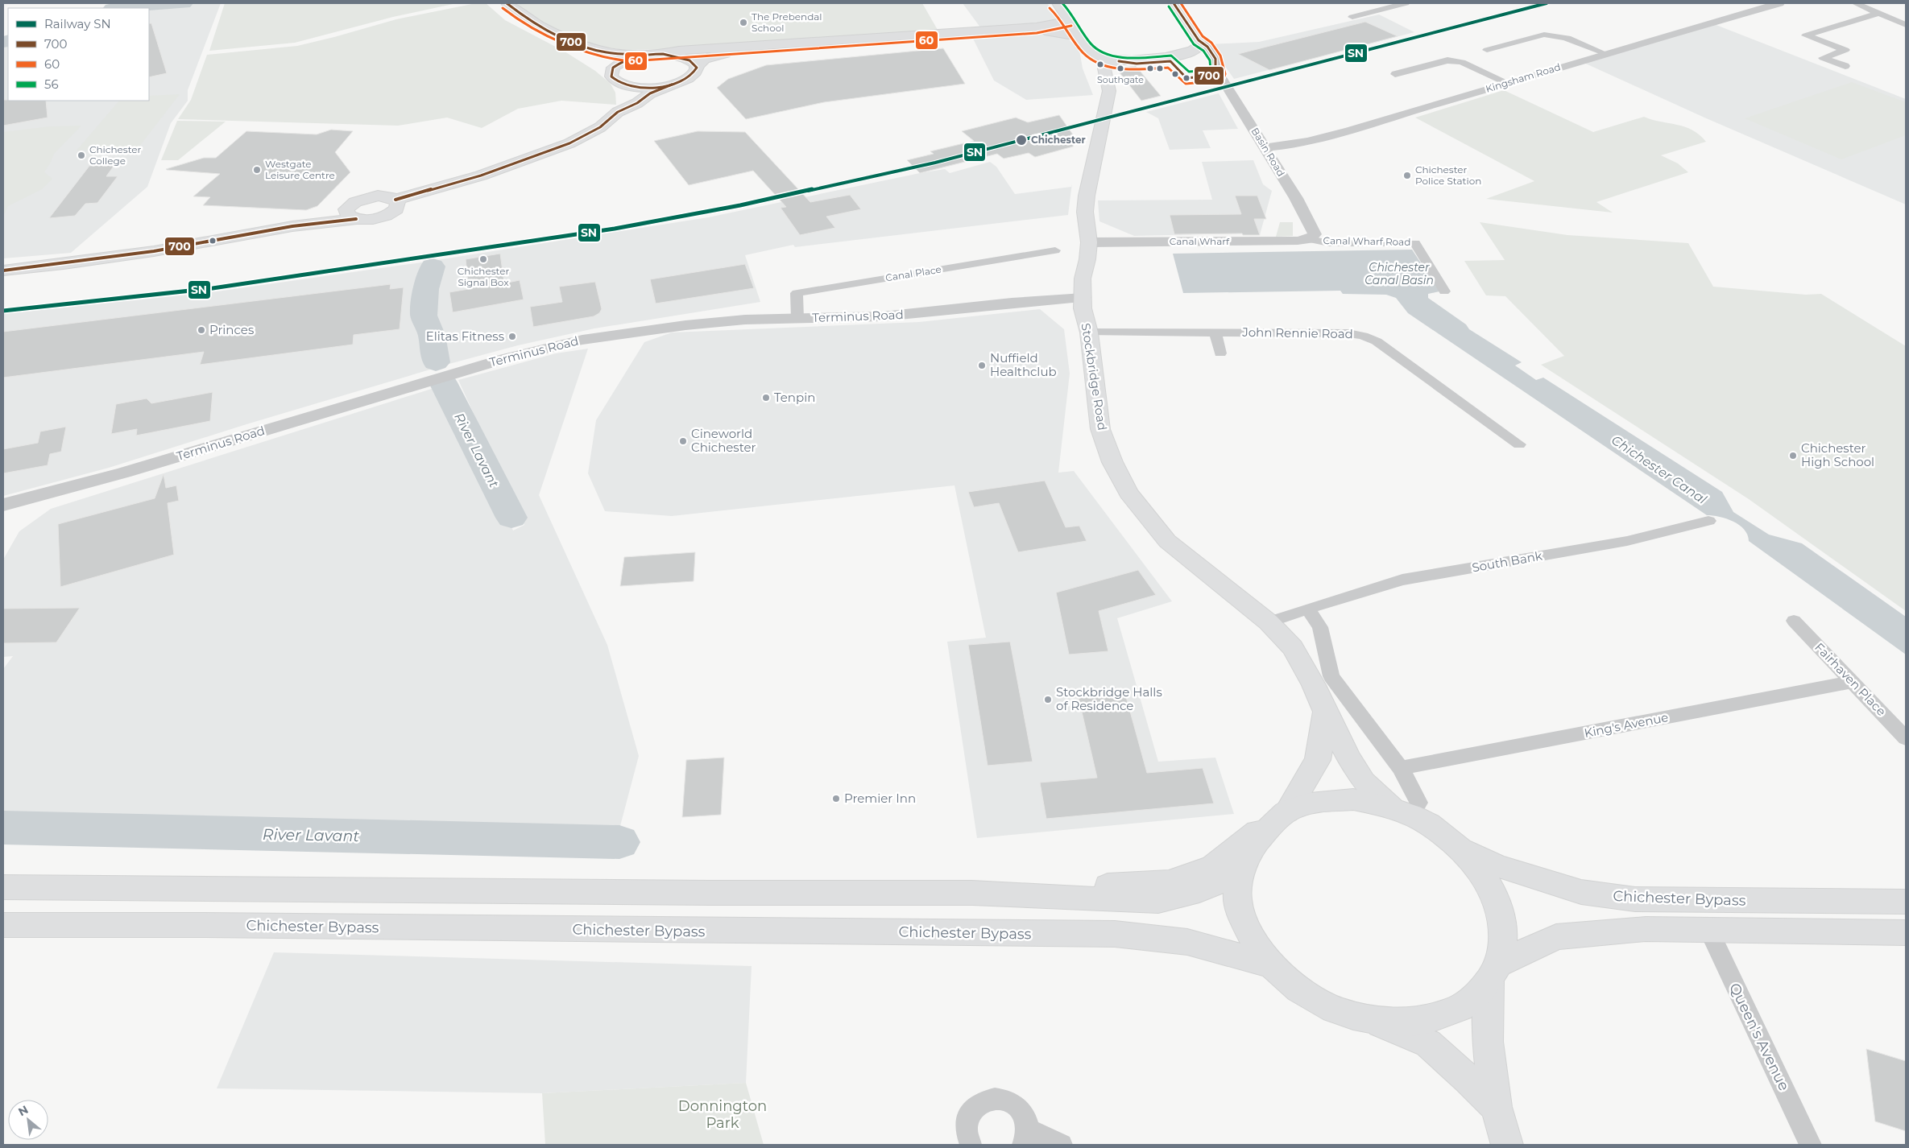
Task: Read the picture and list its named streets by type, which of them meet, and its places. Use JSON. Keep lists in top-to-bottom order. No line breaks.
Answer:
{"streets":{"main road":["Stockbridge Road","Chichester Bypass"],"street":["Kingsham Road","Basin Road","Canal Wharf","Canal Wharf Road","Canal Place","Terminus Road","John Rennie Road","South Bank","Fairhaven Place","King's Avenue","Queen's Avenue"]},"crossings":[["Kingsham Road","Basin Road"],["Basin Road","Canal Wharf"],["Basin Road","Canal Wharf Road"],["Canal Wharf","Canal Wharf Road"],["Canal Wharf","Stockbridge Road"],["Canal Place","Terminus Road"],["Terminus Road","Stockbridge Road"],["John Rennie Road","Stockbridge Road"],["Stockbridge Road","South Bank"],["Fairhaven Place","King's Avenue"]],"water":["Chichester Canal Basin","River Lavant","Chichester Canal"],"parks":["Donnington Park"],"places":["The Prebendal School","Southgate","Chichester","Chichester College","Westgate Leisure Centre","Chichester Police Station","Chichester Signal Box","Princes","Elitas Fitness","Nuffield Healthclub","Tenpin","Cineworld Chichester","Chichester High School","Stockbridge Halls of Residence","Premier Inn"],"lines":["rail line SN","transit line 700","transit line 60","transit line 56"],"legend":["Railway SN","700","60","56"],"north":"top left"}
